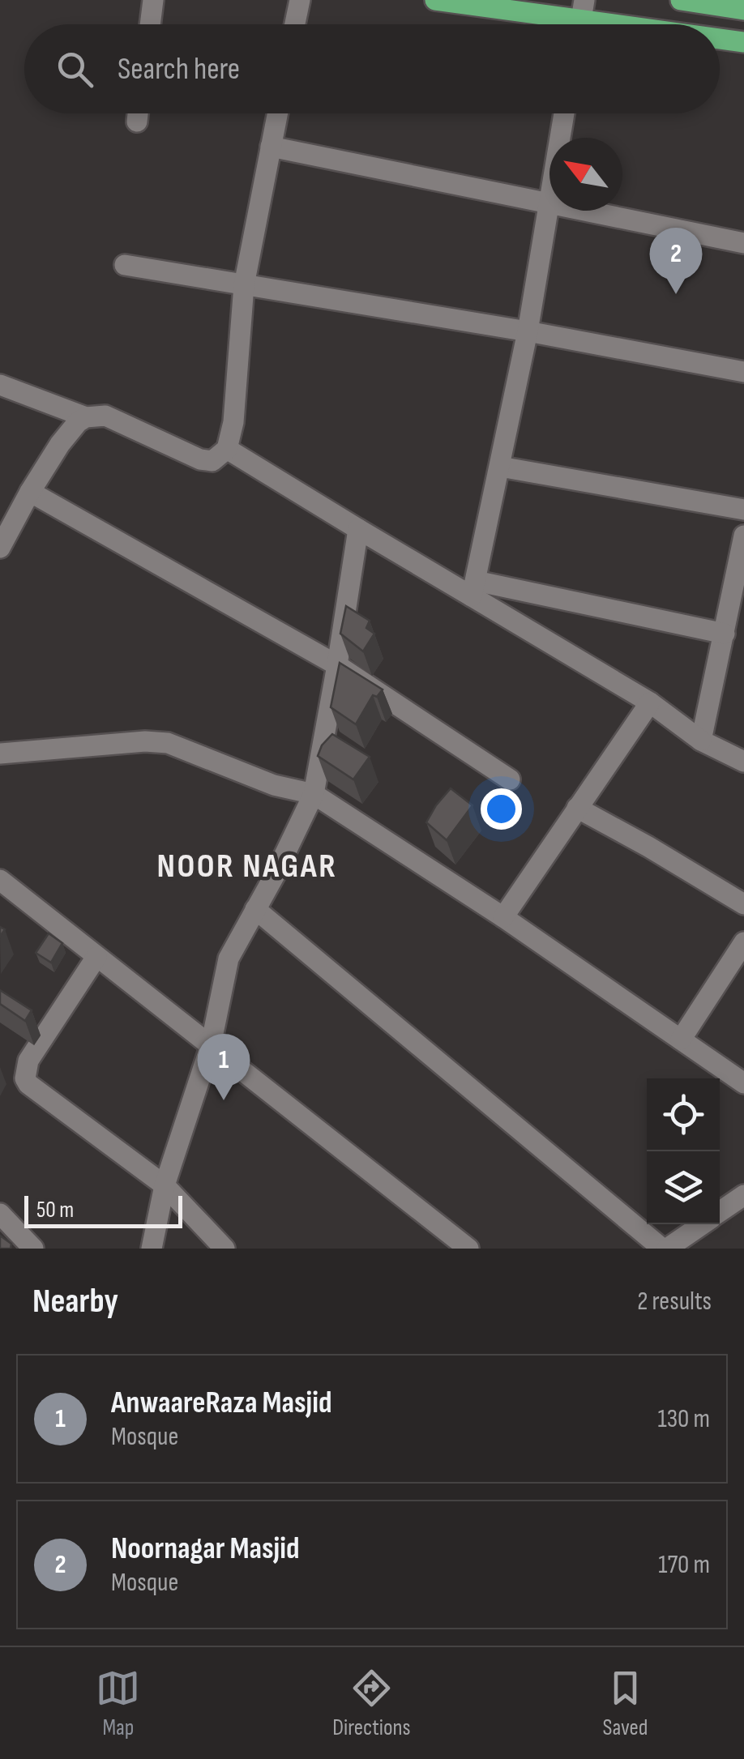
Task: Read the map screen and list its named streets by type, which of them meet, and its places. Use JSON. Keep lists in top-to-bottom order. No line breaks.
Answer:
{"districts":["NOOR NAGAR"],"scale_bar":"50 m","north":"top left","page":{"search":"Search here","pins":["2","1"],"scale":"50 m","heading":["Nearby","2 results"],"list":[{"mark":"1","name":"AnwaareRaza Masjid","note":"Mosque","value":"130 m"},{"mark":"2","name":"Noornagar Masjid","note":"Mosque","value":"170 m"}],"nav":["Map","Directions","Saved"]}}
